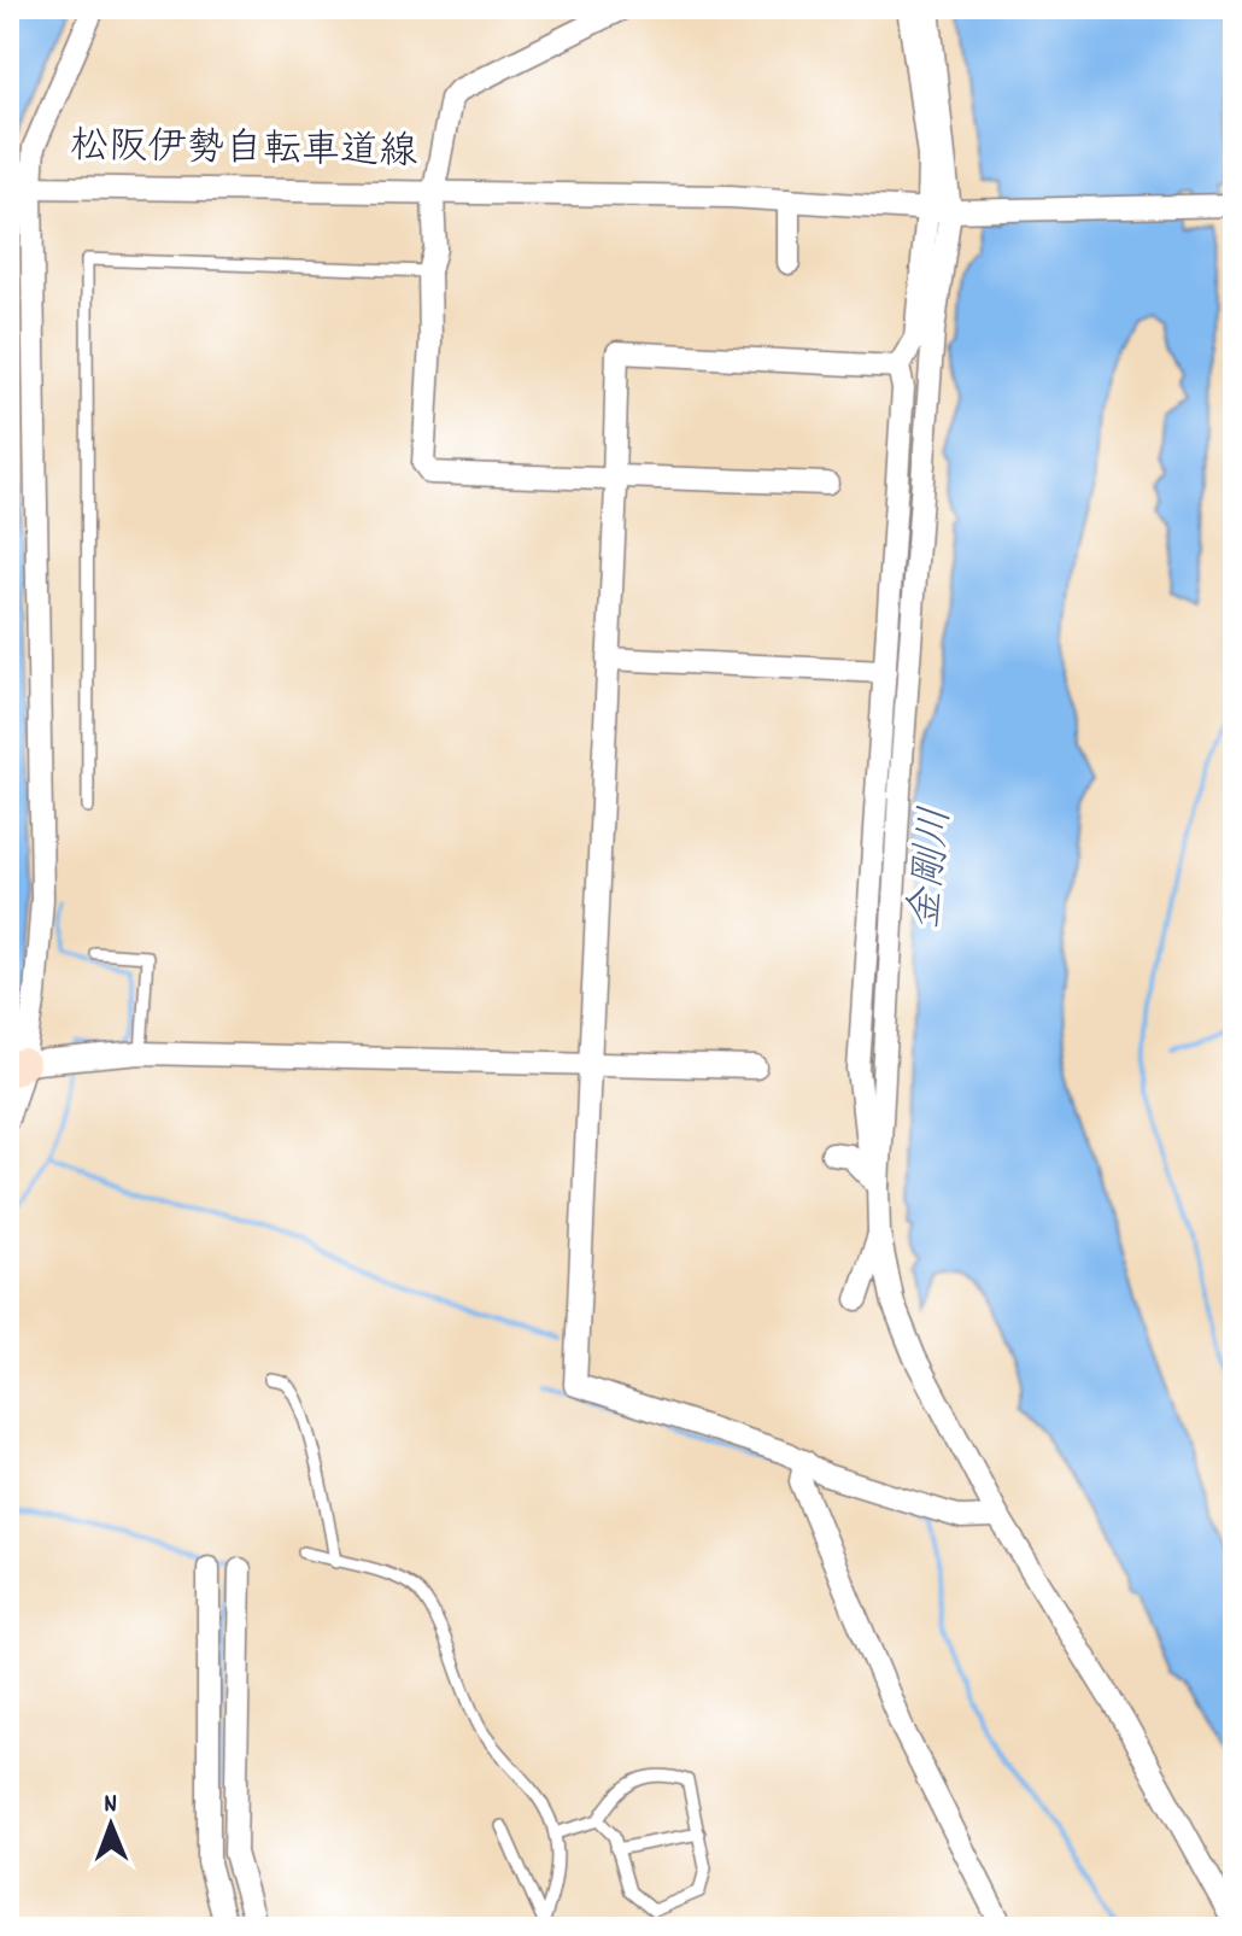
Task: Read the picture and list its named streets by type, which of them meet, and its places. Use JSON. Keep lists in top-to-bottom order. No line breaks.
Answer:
{"streets":{"street":["松阪伊勢自転車道線"]},"water":["金剛川"],"north":"top"}
